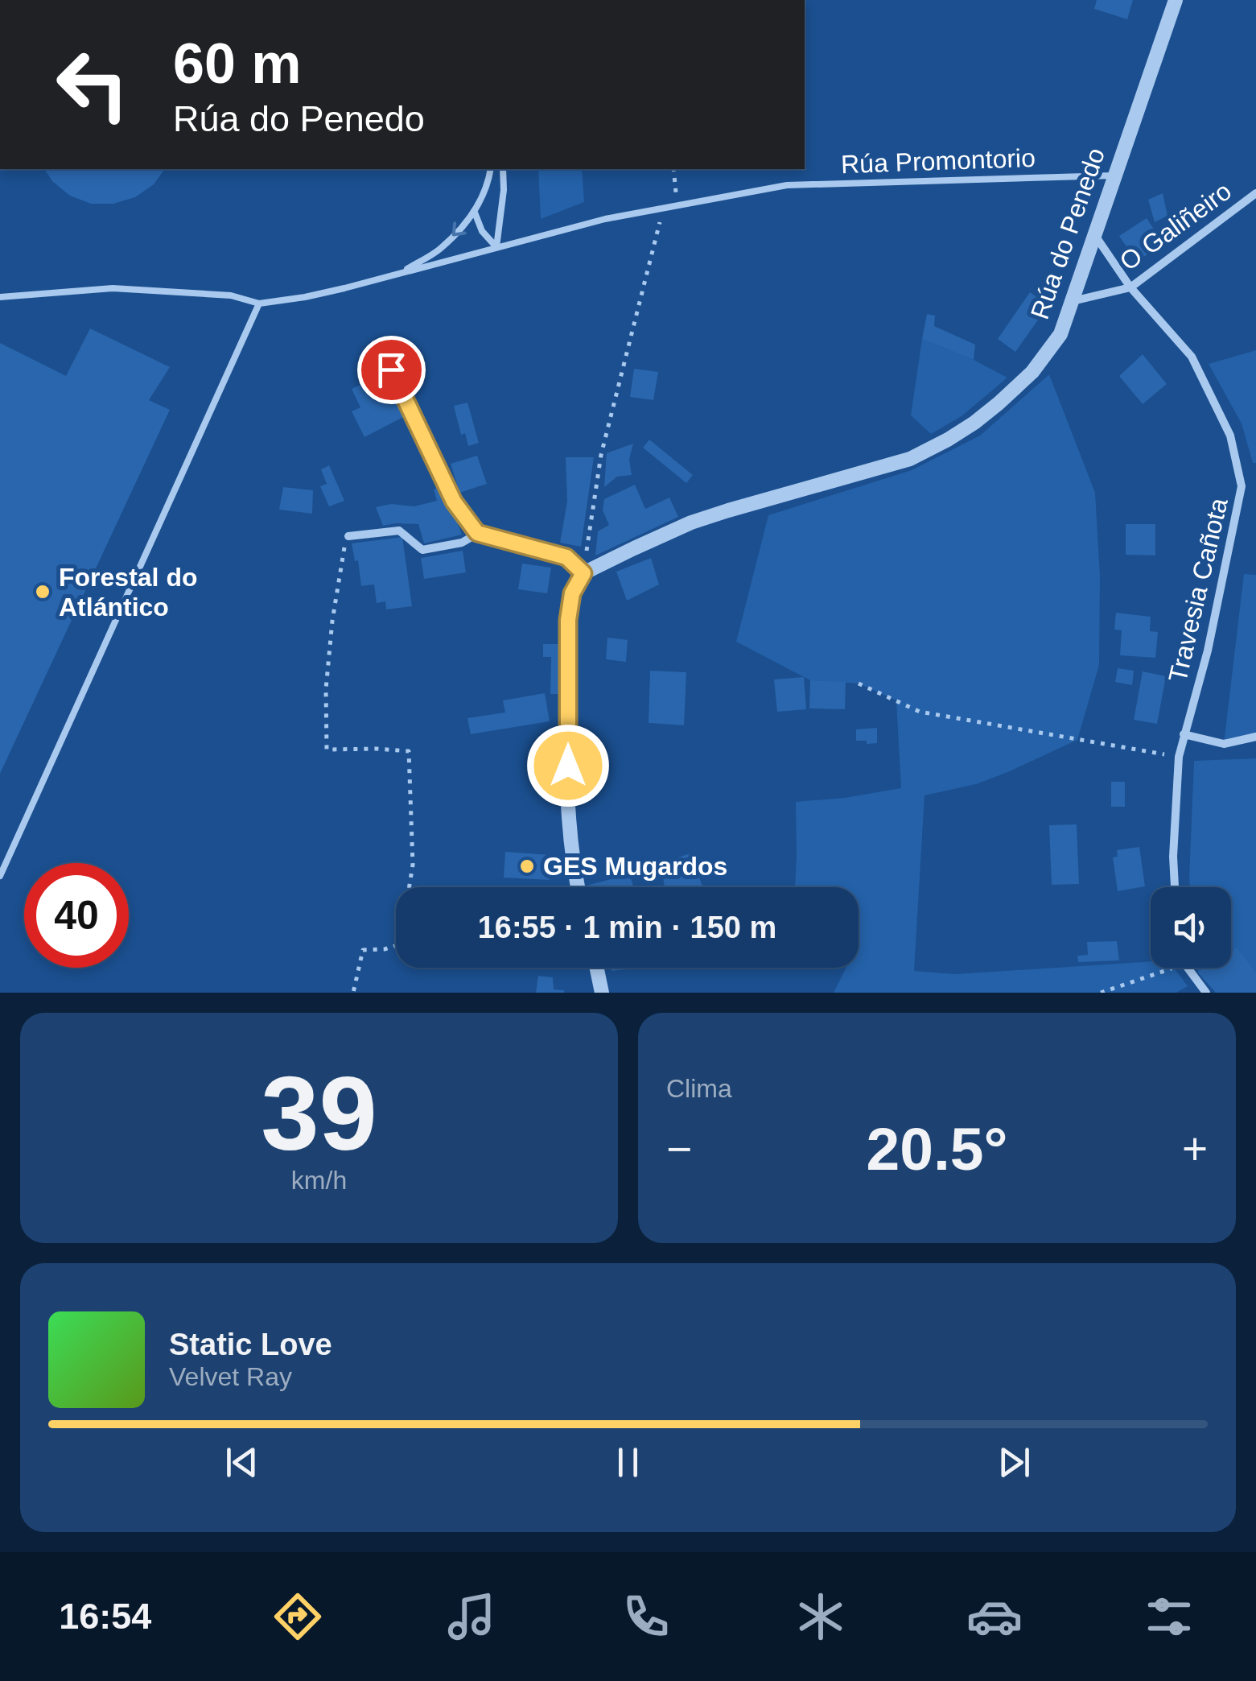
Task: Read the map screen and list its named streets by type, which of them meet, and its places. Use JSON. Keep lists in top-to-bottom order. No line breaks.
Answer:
{"streets":{"street":["O Galiñeiro","Rúa do Penedo","Travesia Cañota"],"lane":["Rúa Promontorio"]},"crossings":[["Rúa Promontorio","Rúa do Penedo"],["O Galiñeiro","Rúa do Penedo"],["O Galiñeiro","Travesia Cañota"],["Rúa do Penedo","Travesia Cañota"]],"places":["Forestal do Atlántico","GES Mugardos"],"page":{"turn":["60 m","Rúa do Penedo"],"limit":"40","trip":"16:55 · 1 min · 150 m","tile":[["39","km/h"],"Clima"],"heat":["−","20.5°","+"],"song":["Static Love","Velvet Ray"],"tabs":"16:54"}}
